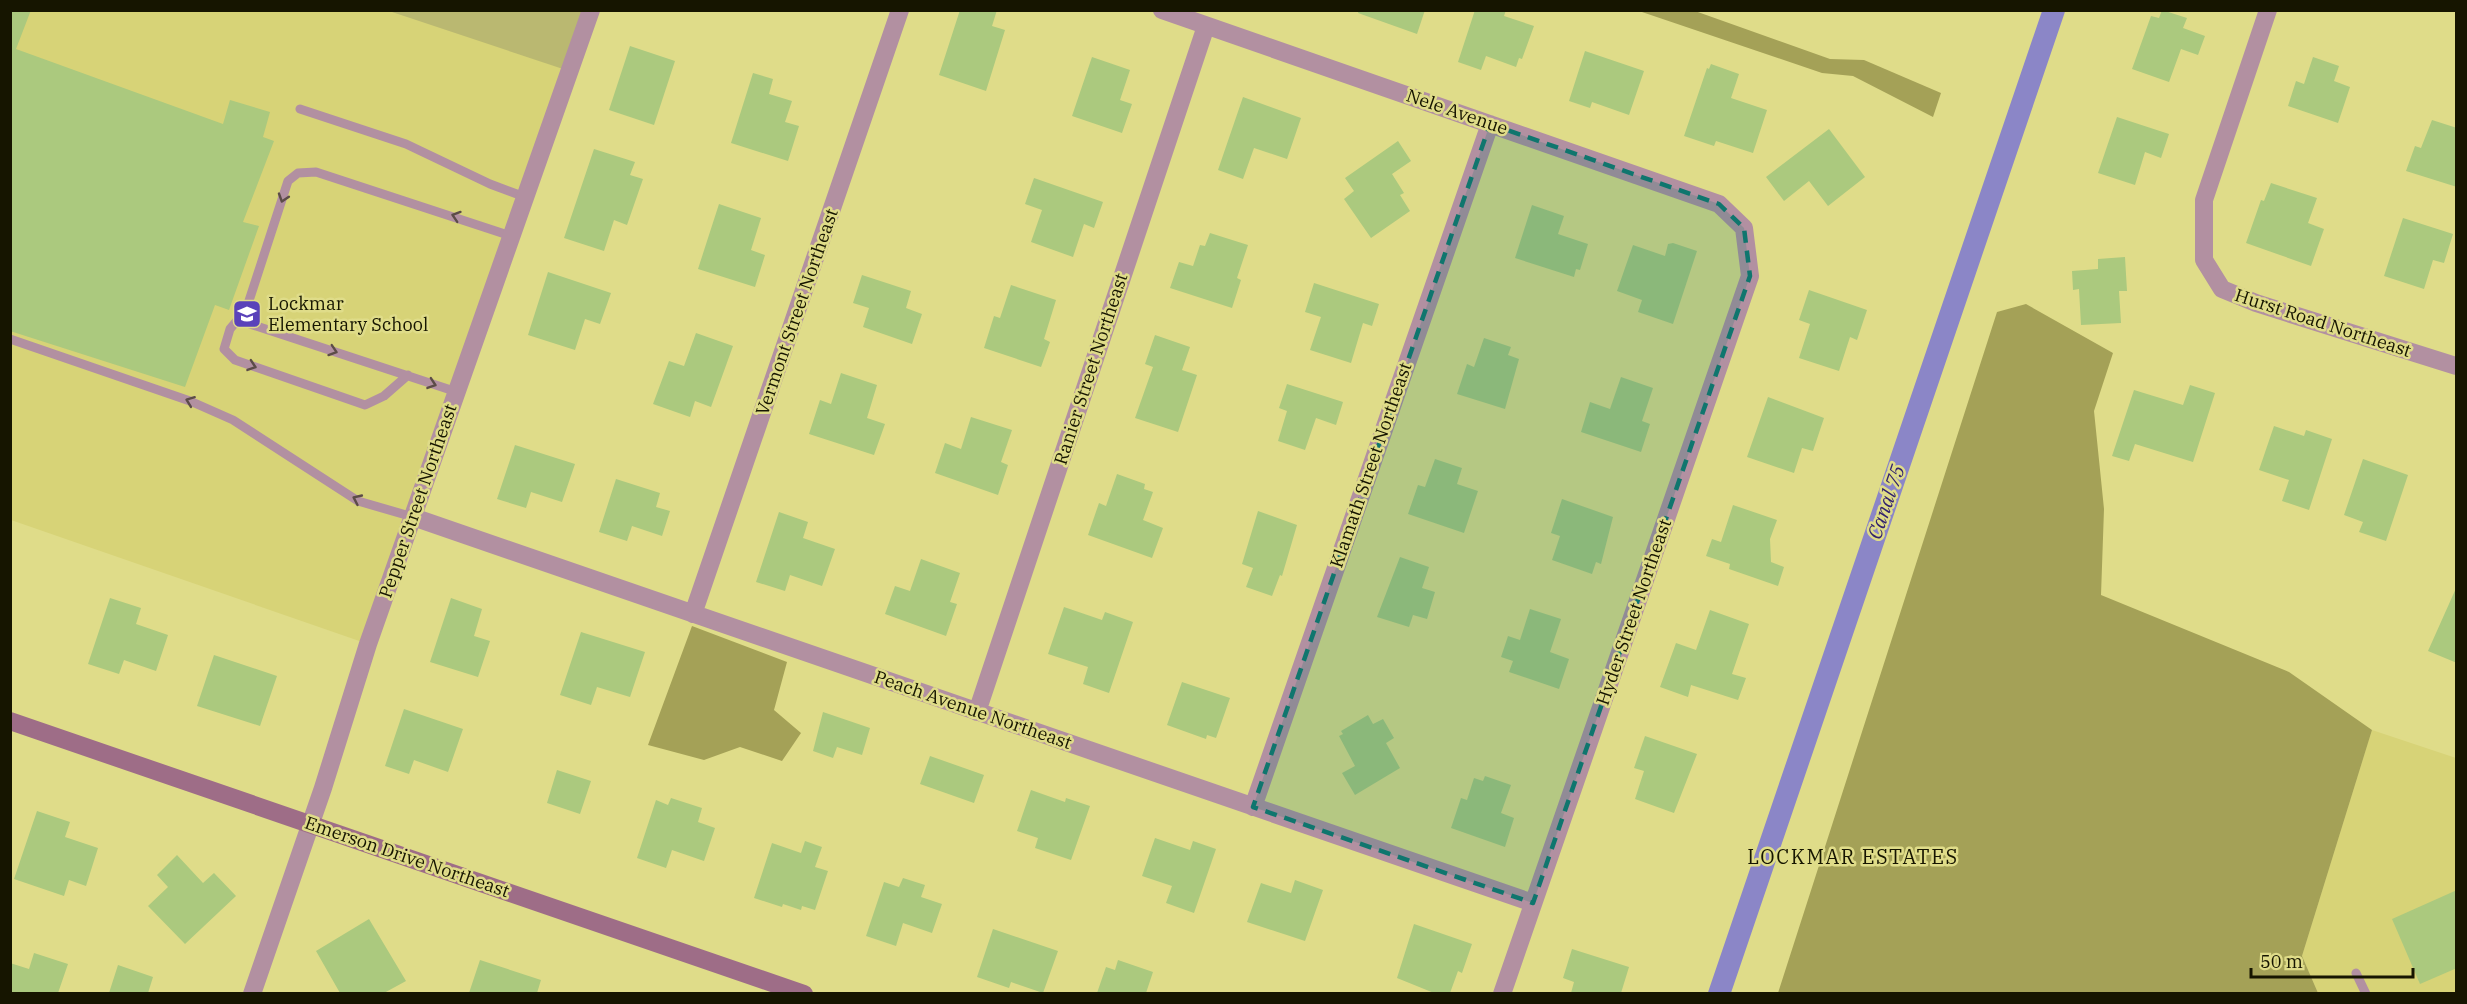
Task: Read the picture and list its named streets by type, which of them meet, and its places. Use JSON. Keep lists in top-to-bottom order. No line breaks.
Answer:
{"streets":{"street":["Nele Avenue","Vermont Street Northeast","Hurst Road Northeast","Ranier Street Northeast","Klamath Street Northeast","Pepper Street Northeast","Hyder Street Northeast","Peach Avenue Northeast","Emerson Drive Northeast"]},"crossings":[["Nele Avenue","Ranier Street Northeast"],["Nele Avenue","Klamath Street Northeast"],["Nele Avenue","Hyder Street Northeast"],["Vermont Street Northeast","Peach Avenue Northeast"],["Ranier Street Northeast","Peach Avenue Northeast"],["Klamath Street Northeast","Peach Avenue Northeast"],["Pepper Street Northeast","Peach Avenue Northeast"],["Pepper Street Northeast","Emerson Drive Northeast"],["Hyder Street Northeast","Peach Avenue Northeast"]],"districts":["LOCKMAR ESTATES"],"water":["Canal 75"],"places":{"school or university":["Lockmar Elementary School"]},"scale_bar":"50 m"}
